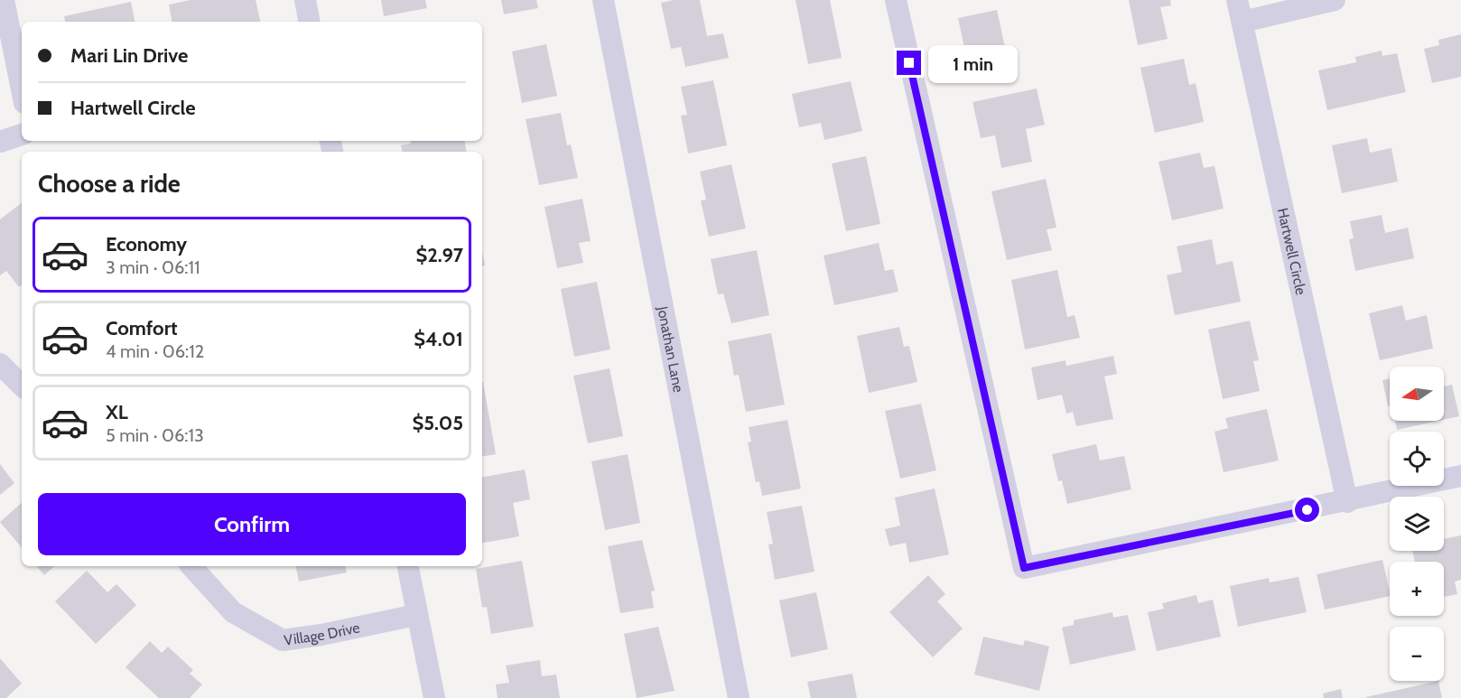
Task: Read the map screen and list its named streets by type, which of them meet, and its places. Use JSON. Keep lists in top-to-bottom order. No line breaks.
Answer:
{"streets":{"street":["Hartwell Circle","Jonathan Lane","Village Drive"]},"north":"left","page":{"banner":["Mari Lin Drive","Hartwell Circle"],"bubble":"1 min","heading":"Choose a ride","list":[{"name":"Economy","note":"3 min · 06:11","value":"$2.97"},{"name":"Comfort","note":"4 min · 06:12","value":"$4.01"},{"name":"XL","note":"5 min · 06:13","value":"$5.05"}],"map_buttons":["+","−"],"buttons":"Confirm"}}
